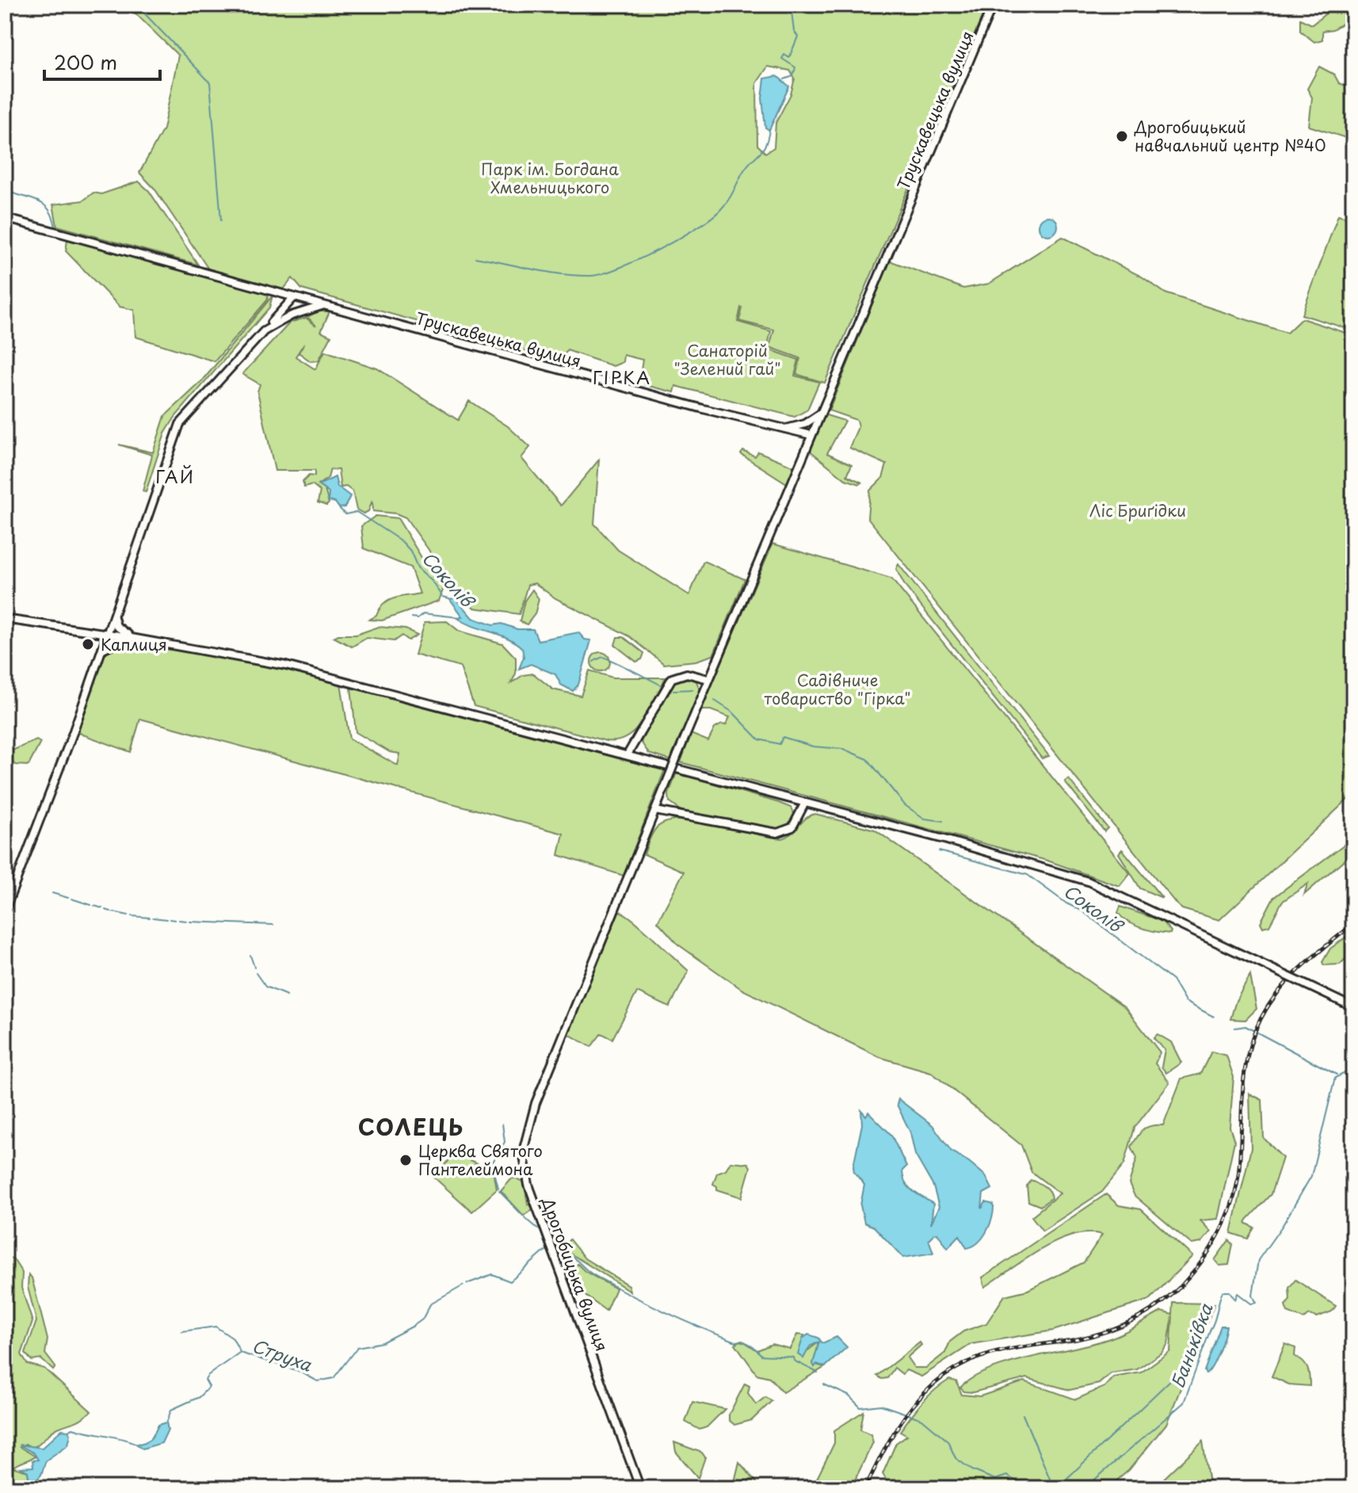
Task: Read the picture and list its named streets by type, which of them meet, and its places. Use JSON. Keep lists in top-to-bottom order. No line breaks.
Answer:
{"streets":{"main road":["Трускавецька вулиця","Дрогобицька вулиця"]},"crossings":[["Трускавецька вулиця","Дрогобицька вулиця"]],"districts":["ГІРКА","ГАЙ","СОЛЕЦЬ"],"water":["Соколів","Баньківка","Струха"],"parks":["Парк ім. Богдана Хмельницького","Санаторій \"Зелений гай\"","Ліс Бриґідки","Садівниче товариство \"Гірка\""],"places":["Дрогобицький навчальний центр №40","Каплиця","Церква Святого Пантелеймона"],"scale_bar":"200 m"}
